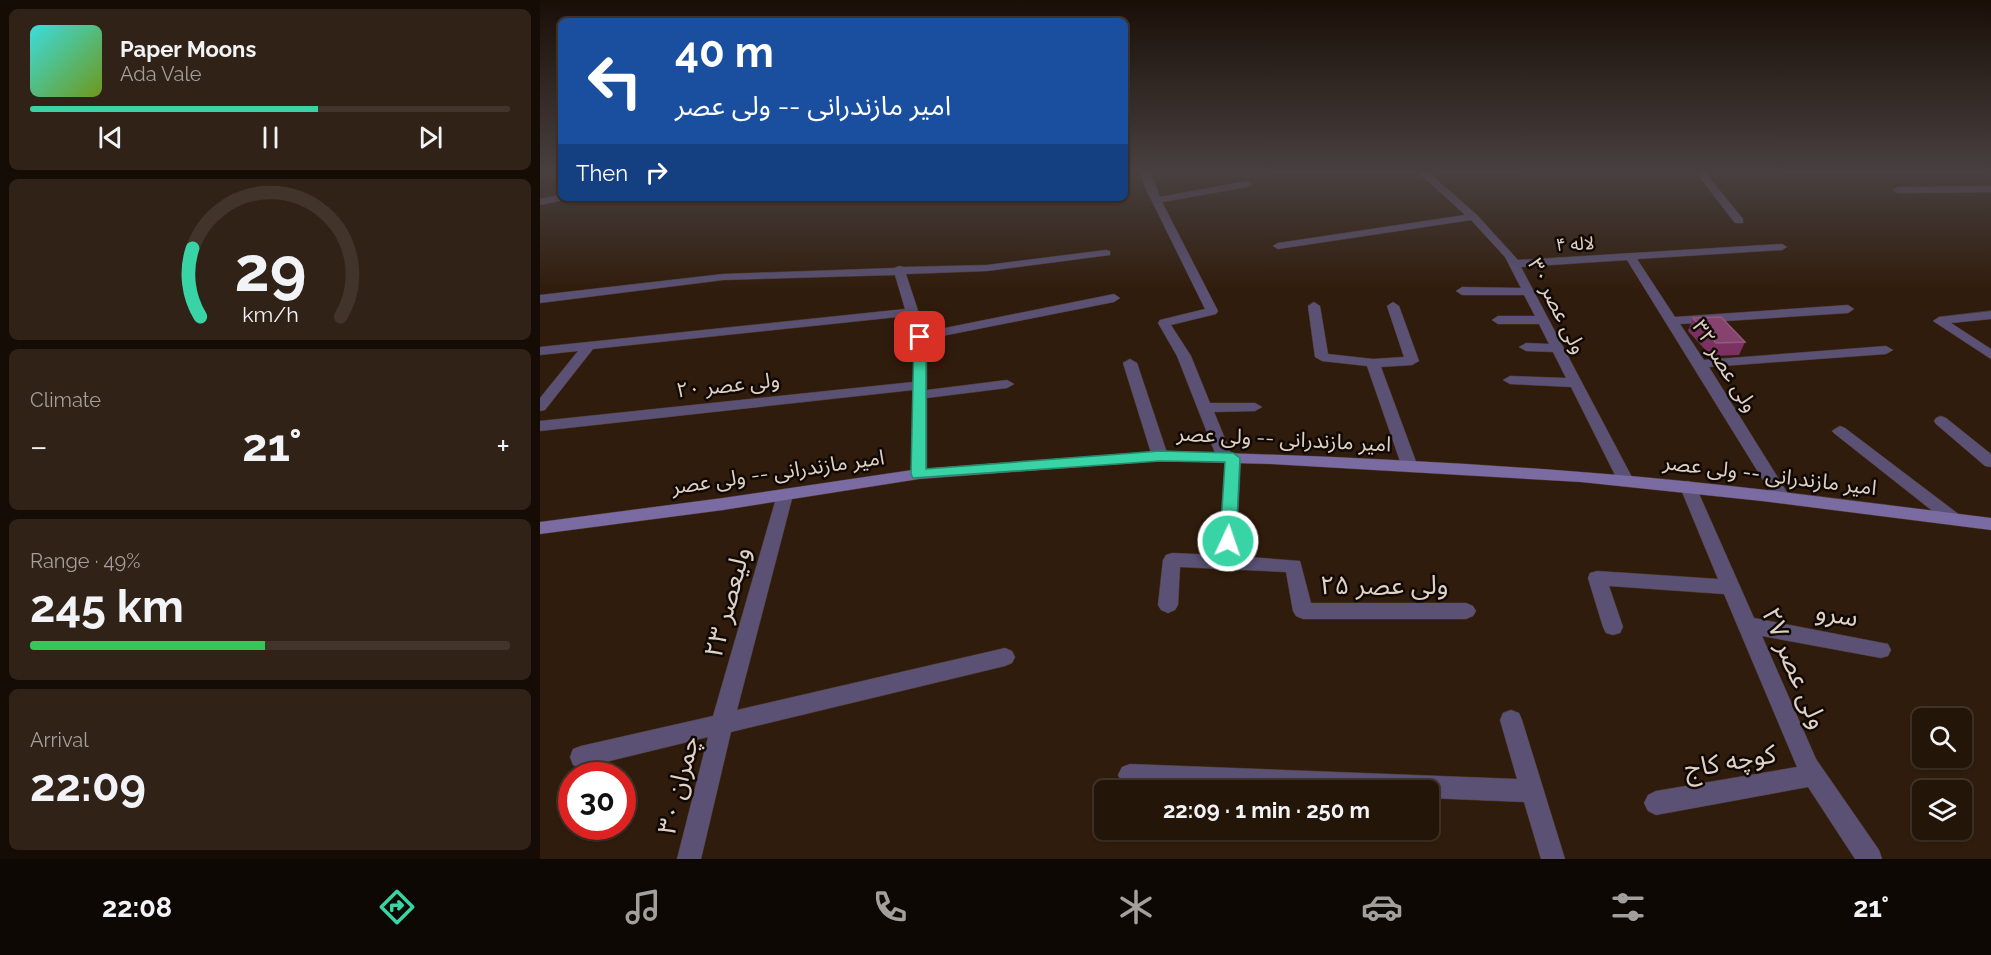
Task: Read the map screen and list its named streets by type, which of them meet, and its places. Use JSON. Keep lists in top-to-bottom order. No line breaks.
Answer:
{"streets":{"main road":["امیر مازندرانی -- ولی عصر"],"street":["لاله ۴","ولی عصر ۳۰","ولی عصر ۳۲","ولی عصر ۲۰","ولی عصر ۲۵","ولیعصر ۲۳","سرو","ولی عصر ۲۷","کوچه کاج","چمران ۳۰"]},"crossings":[["لاله ۴","ولی عصر ۳۰"],["لاله ۴","ولی عصر ۳۲"],["ولی عصر ۳۰","امیر مازندرانی -- ولی عصر"],["ولی عصر ۳۲","امیر مازندرانی -- ولی عصر"],["امیر مازندرانی -- ولی عصر","ولیعصر ۲۳"],["امیر مازندرانی -- ولی عصر","ولی عصر ۲۷"],["ولیعصر ۲۳","چمران ۳۰"],["سرو","ولی عصر ۲۷"],["ولی عصر ۲۷","کوچه کاج"]],"page":{"turn":["40 m","امیر مازندرانی -- ولی عصر"],"song":["Paper Moons","Ada Vale"],"then":"Then","tile":["Climate",["Range · 49%","245 km"],["Arrival","22:09"]],"heat":["−","21°","+"],"limit":"30","trip":"22:09 · 1 min · 250 m","tabs":["22:08","21°"],"gauge":["29","km/h"]}}
